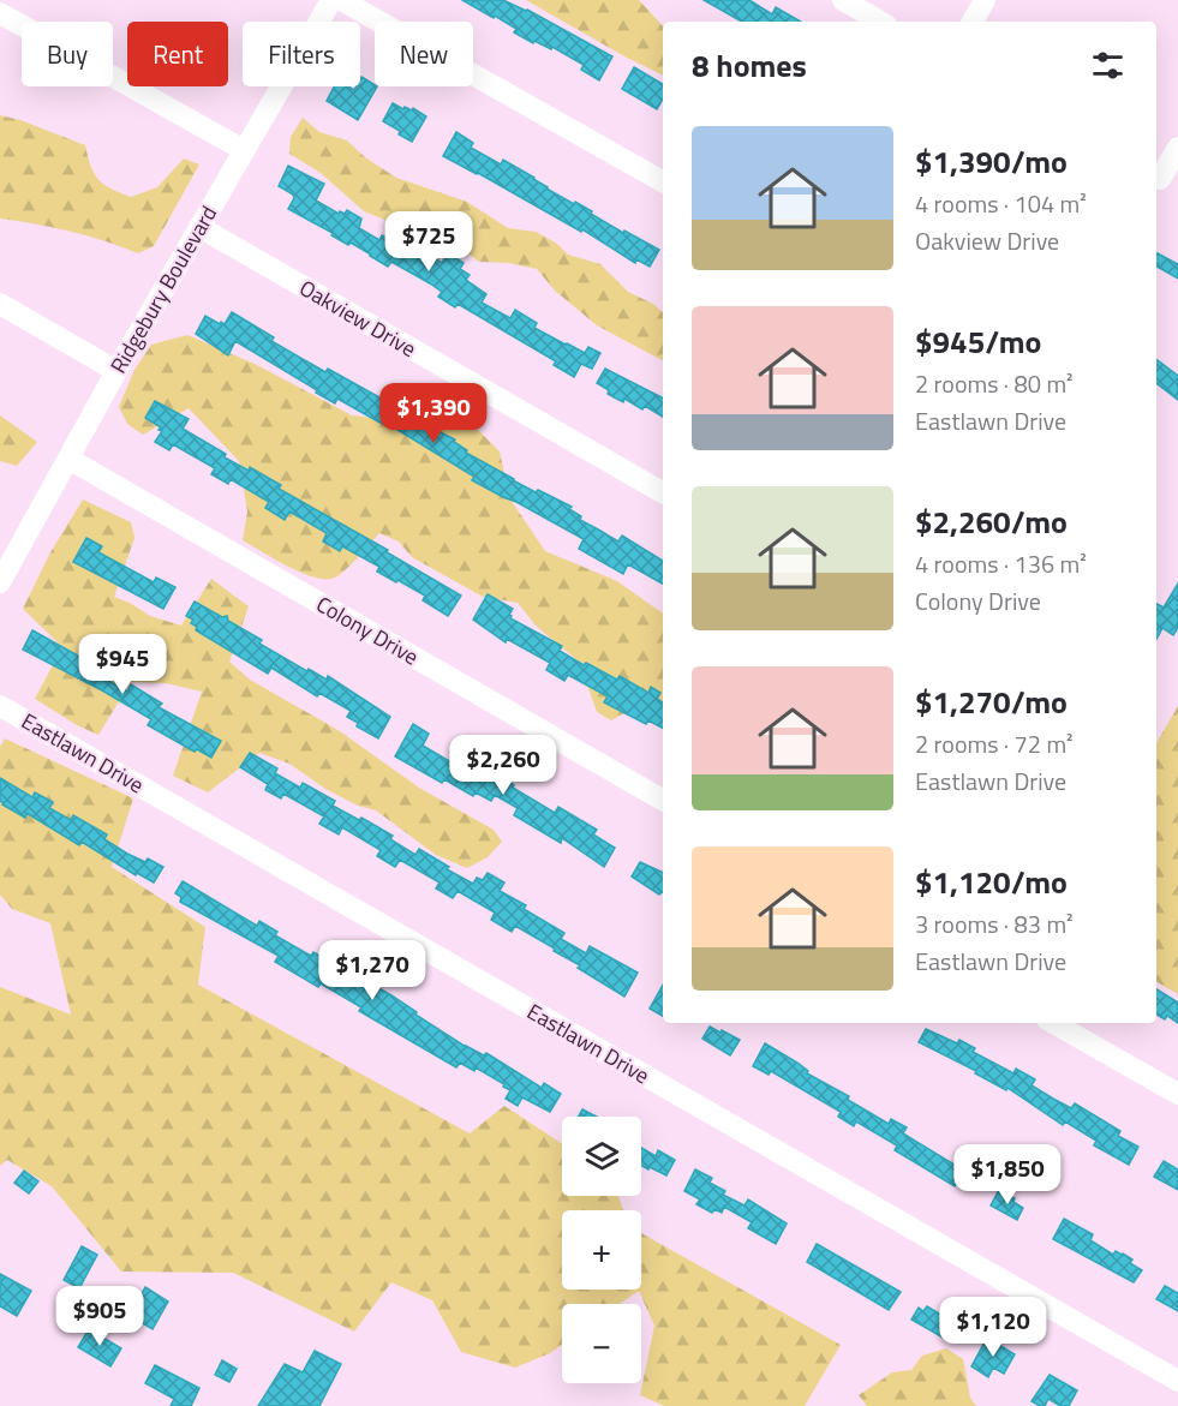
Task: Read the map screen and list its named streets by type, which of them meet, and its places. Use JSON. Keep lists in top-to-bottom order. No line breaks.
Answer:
{"streets":{"street":["Ridgebury Boulevard","Oakview Drive","Colony Drive","Eastlawn Drive"]},"crossings":[["Ridgebury Boulevard","Oakview Drive"],["Ridgebury Boulevard","Colony Drive"]],"page":{"chip":["Buy","Rent","Filters","New"],"heading":"8 homes","list":[{"name":"$1,390/mo","note":"4 rooms · 104 m² · Oakview Drive"},{"name":"$945/mo","note":"2 rooms · 80 m² · Eastlawn Drive"},{"name":"$2,260/mo","note":"4 rooms · 136 m² · Colony Drive"},{"name":"$1,270/mo","note":"2 rooms · 72 m² · Eastlawn Drive"},{"name":"$1,120/mo","note":"3 rooms · 83 m² · Eastlawn Drive"}],"price":["$725","$1,390","$945","$2,260","$1,270","$1,850","$905","$1,120"],"map_buttons":["+","−"]}}
